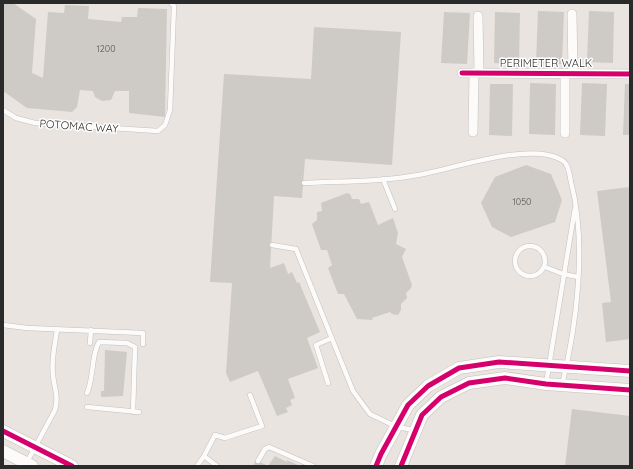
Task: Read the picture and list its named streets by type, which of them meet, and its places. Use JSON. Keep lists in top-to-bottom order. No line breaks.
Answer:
{"streets":{"street":["PERIMETER WALK"],"lane":["POTOMAC WAY"]},"house_numbers":["1200","1050"]}
